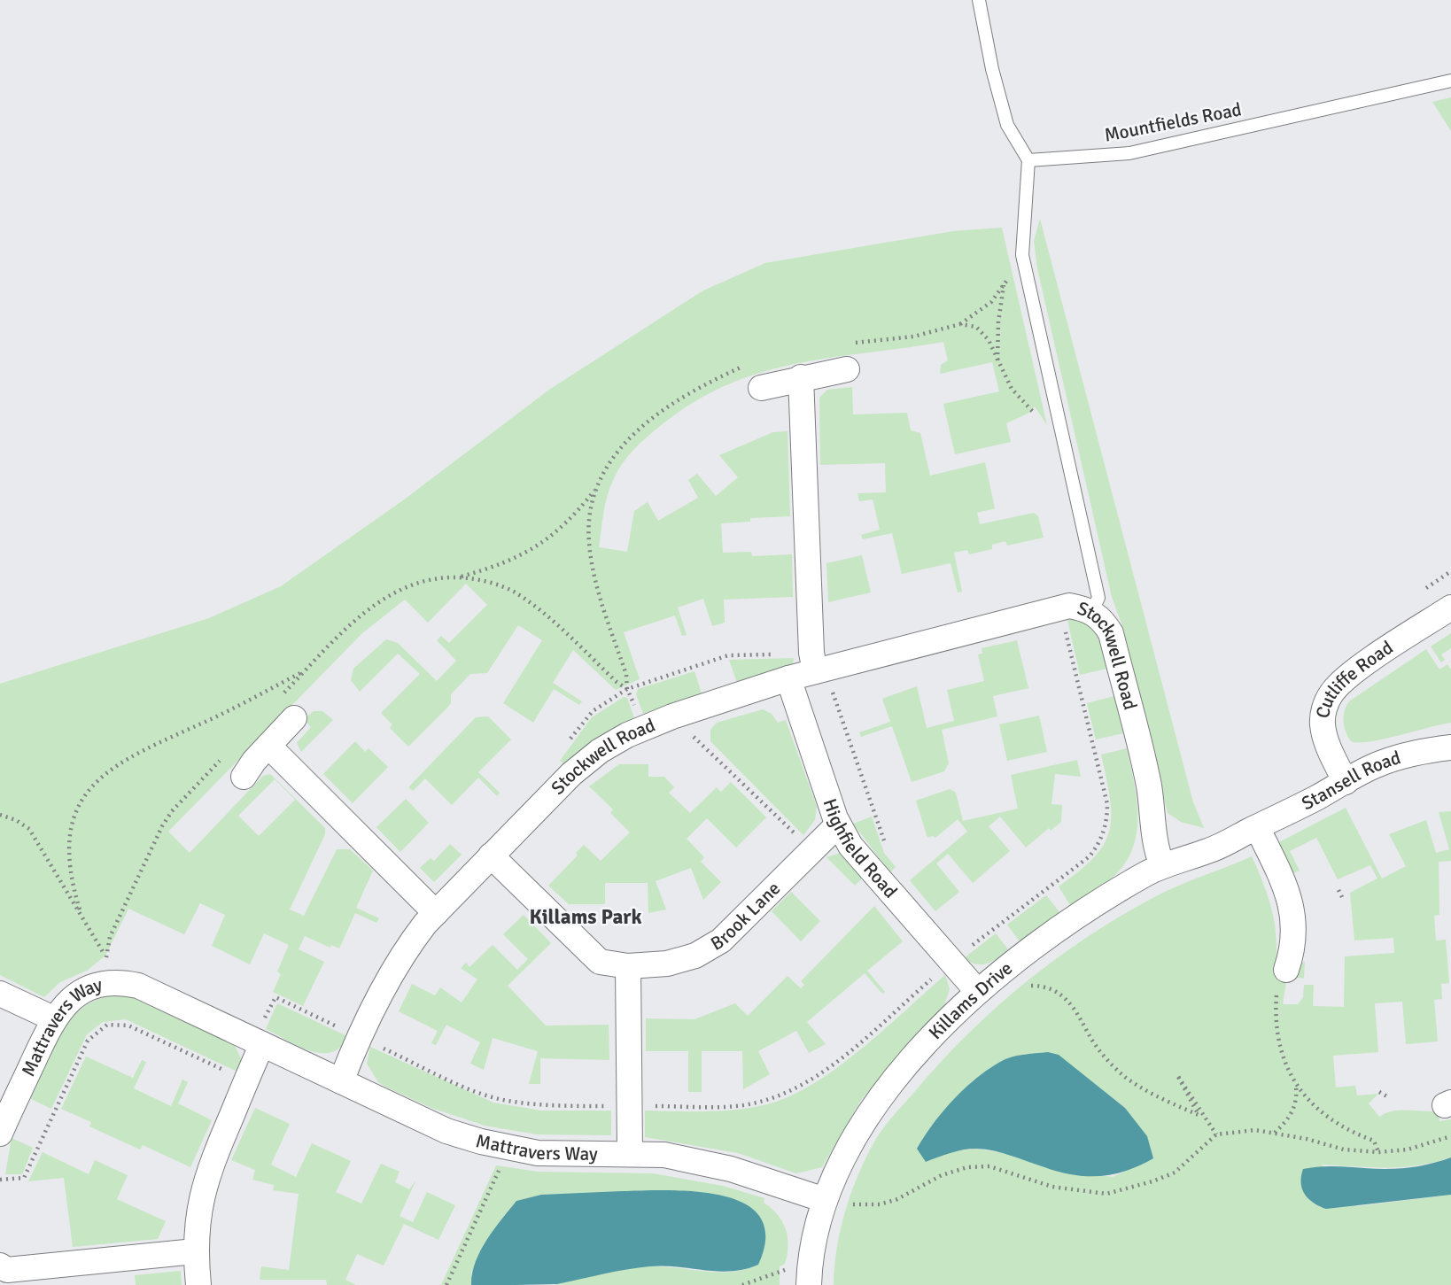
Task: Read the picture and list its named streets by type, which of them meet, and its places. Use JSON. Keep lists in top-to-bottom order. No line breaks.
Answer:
{"streets":{"street":["Stockwell Road","Cutliffe Road","Stansell Road","Highfield Road","Brook Lane","Killams Drive","Mattravers Way"],"lane":["Mountfields Road"]},"crossings":[["Stockwell Road","Highfield Road"],["Stockwell Road","Brook Lane"],["Stockwell Road","Killams Drive"],["Stockwell Road","Mattravers Way"],["Cutliffe Road","Stansell Road"],["Stansell Road","Killams Drive"],["Highfield Road","Brook Lane"],["Highfield Road","Killams Drive"],["Killams Drive","Mattravers Way"]],"districts":["Killams Park"]}
